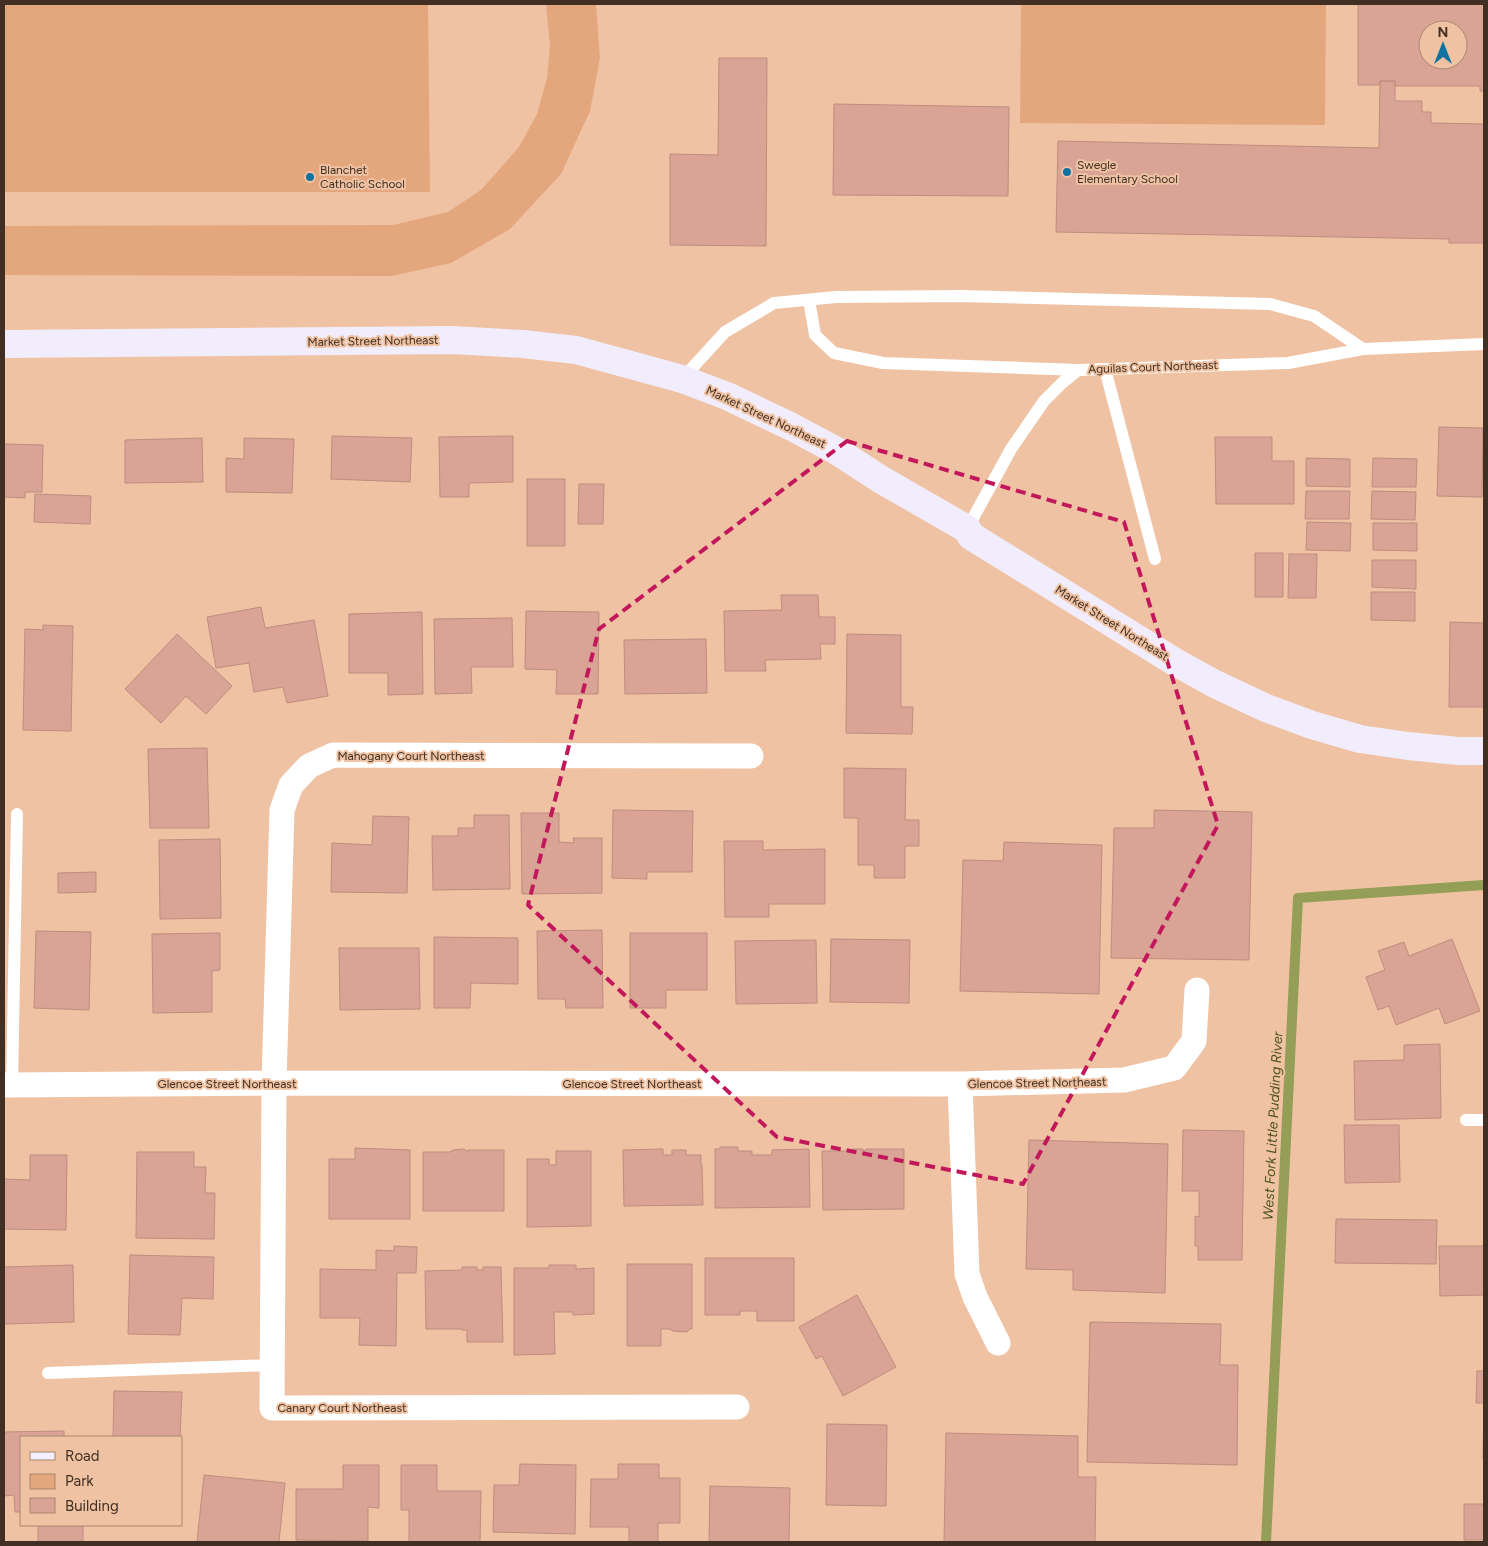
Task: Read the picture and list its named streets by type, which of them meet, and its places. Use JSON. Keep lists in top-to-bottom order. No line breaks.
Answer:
{"streets":{"main road":["Market Street Northeast"],"street":["Mahogany Court Northeast","Glencoe Street Northeast","Canary Court Northeast"],"lane":["Aguilas Court Northeast"]},"crossings":[["Market Street Northeast","Aguilas Court Northeast"],["Mahogany Court Northeast","Glencoe Street Northeast"],["Mahogany Court Northeast","Canary Court Northeast"],["Glencoe Street Northeast","Canary Court Northeast"]],"water":["West Fork Little Pudding River"],"places":["Swegle Elementary School","Blanchet Catholic School"],"legend":["Road","Park","Building"],"north":"top"}
